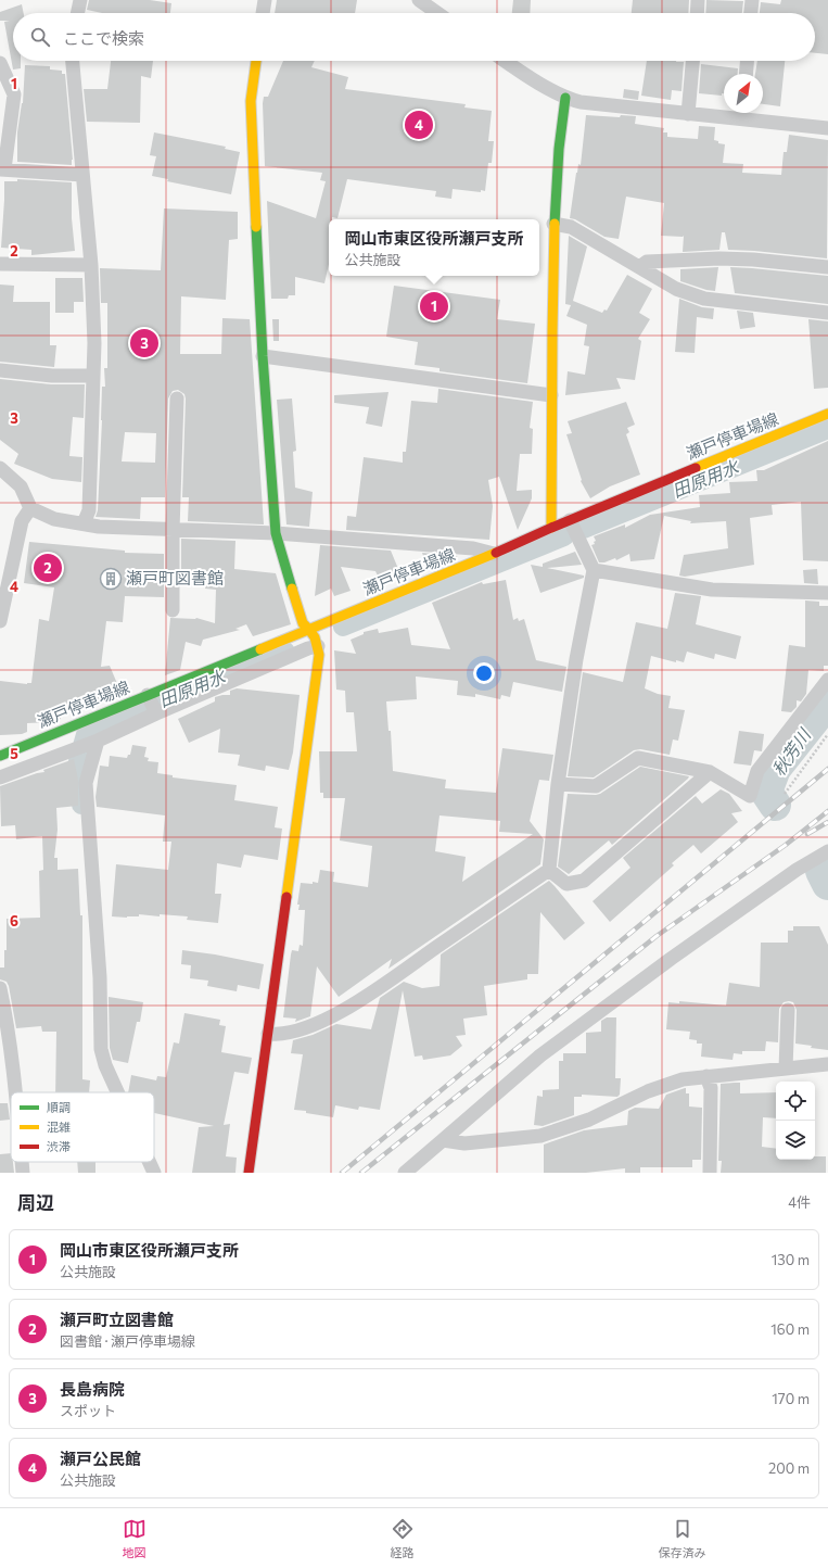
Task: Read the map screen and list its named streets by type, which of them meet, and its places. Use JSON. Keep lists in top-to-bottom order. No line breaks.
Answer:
{"streets":{"street":["瀬戸停車場線"]},"water":["田原用水","秋芳川"],"places":{"building":["瀬戸町図書館"]},"legend":["順調","混雑","渋滞"],"north":"top right","page":{"search":"ここで検索","pins":["4","1","3","2"],"popup":["岡山市東区役所瀬戸支所","公共施設"],"heading":["周辺","4件"],"list":[{"mark":"1","name":"岡山市東区役所瀬戸支所","note":"公共施設","value":"130 m"},{"mark":"2","name":"瀬戸町立図書館","note":"図書館 · 瀬戸停車場線","value":"160 m"},{"mark":"3","name":"長島病院","note":"スポット","value":"170 m"},{"mark":"4","name":"瀬戸公民館","note":"公共施設","value":"200 m"}],"nav":["地図","経路","保存済み"]},"grid":{"rows":["1","2","3","4","5","6"]}}
